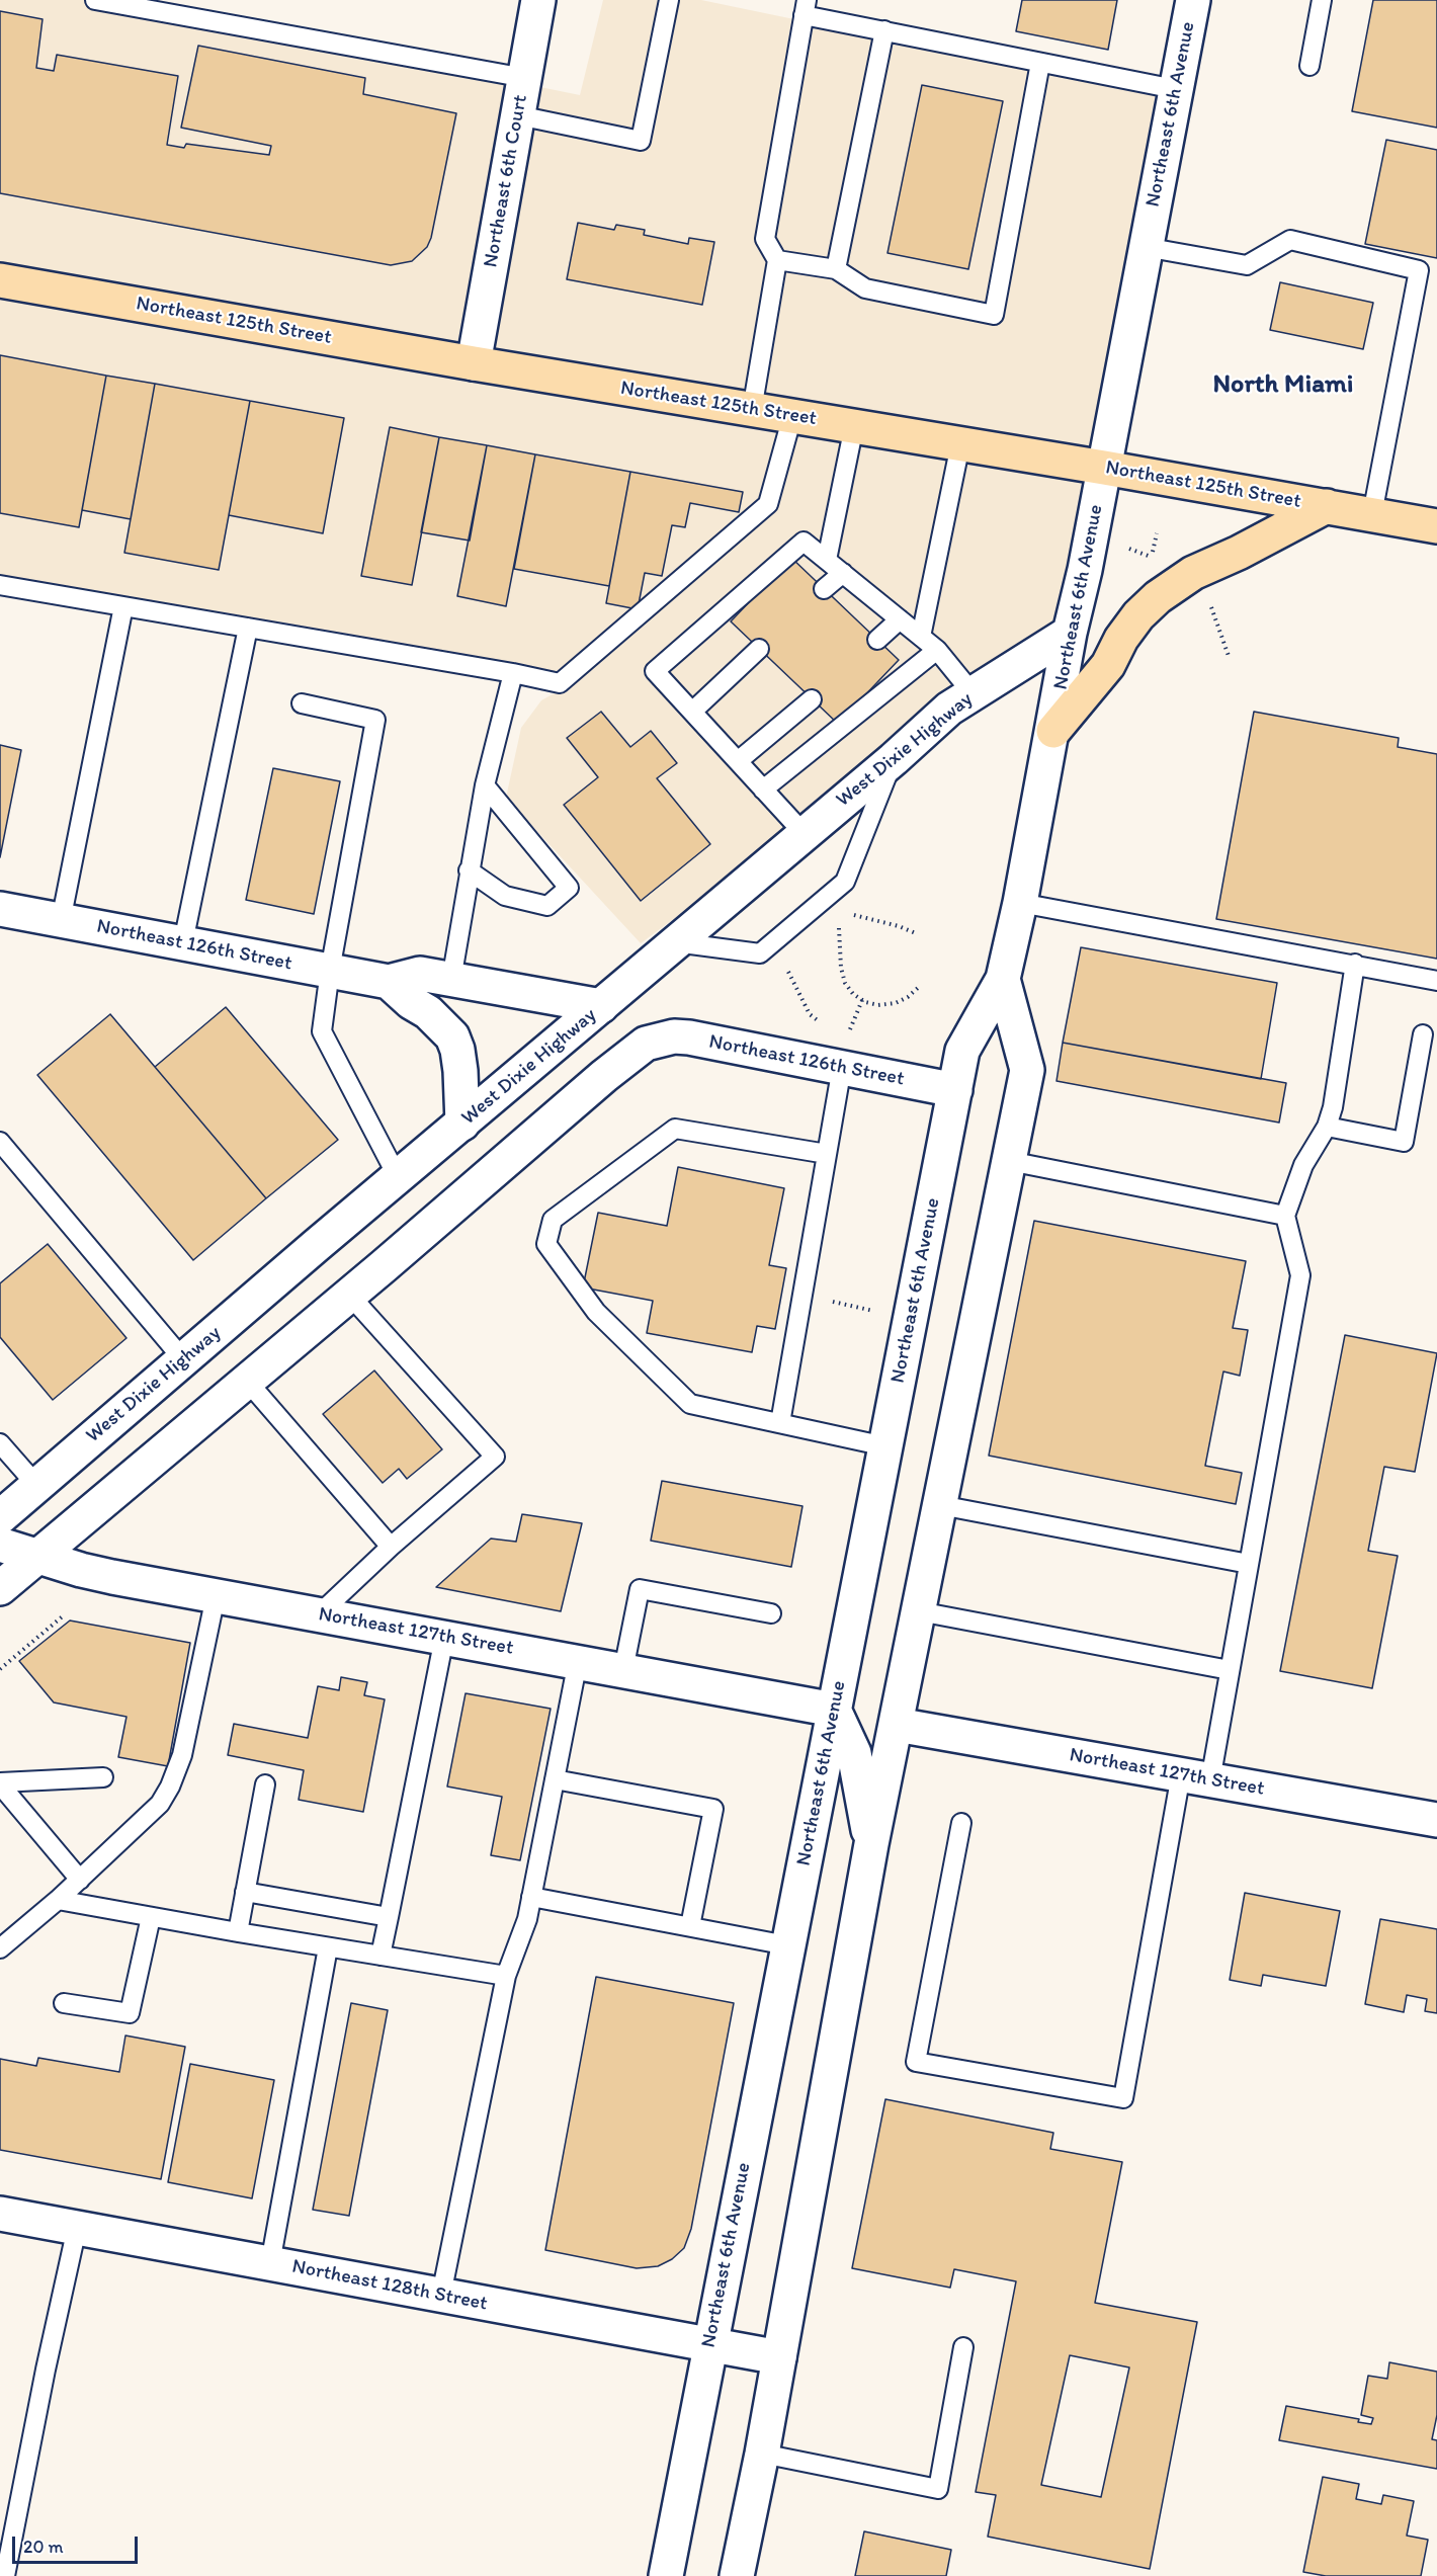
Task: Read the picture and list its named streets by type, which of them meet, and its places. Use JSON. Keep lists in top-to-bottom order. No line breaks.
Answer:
{"streets":{"main road":["Northeast 6th Avenue","Northeast 6th Court","Northeast 125th Street","West Dixie Highway","Northeast 126th Street","Northeast 127th Street","Northeast 128th Street"]},"crossings":[["Northeast 6th Avenue","Northeast 125th Street"],["Northeast 6th Avenue","West Dixie Highway"],["Northeast 6th Avenue","Northeast 126th Street"],["Northeast 6th Avenue","Northeast 127th Street"],["Northeast 6th Avenue","Northeast 128th Street"],["Northeast 6th Court","Northeast 125th Street"],["West Dixie Highway","Northeast 126th Street"]],"districts":["North Miami"],"scale_bar":"20 m"}
